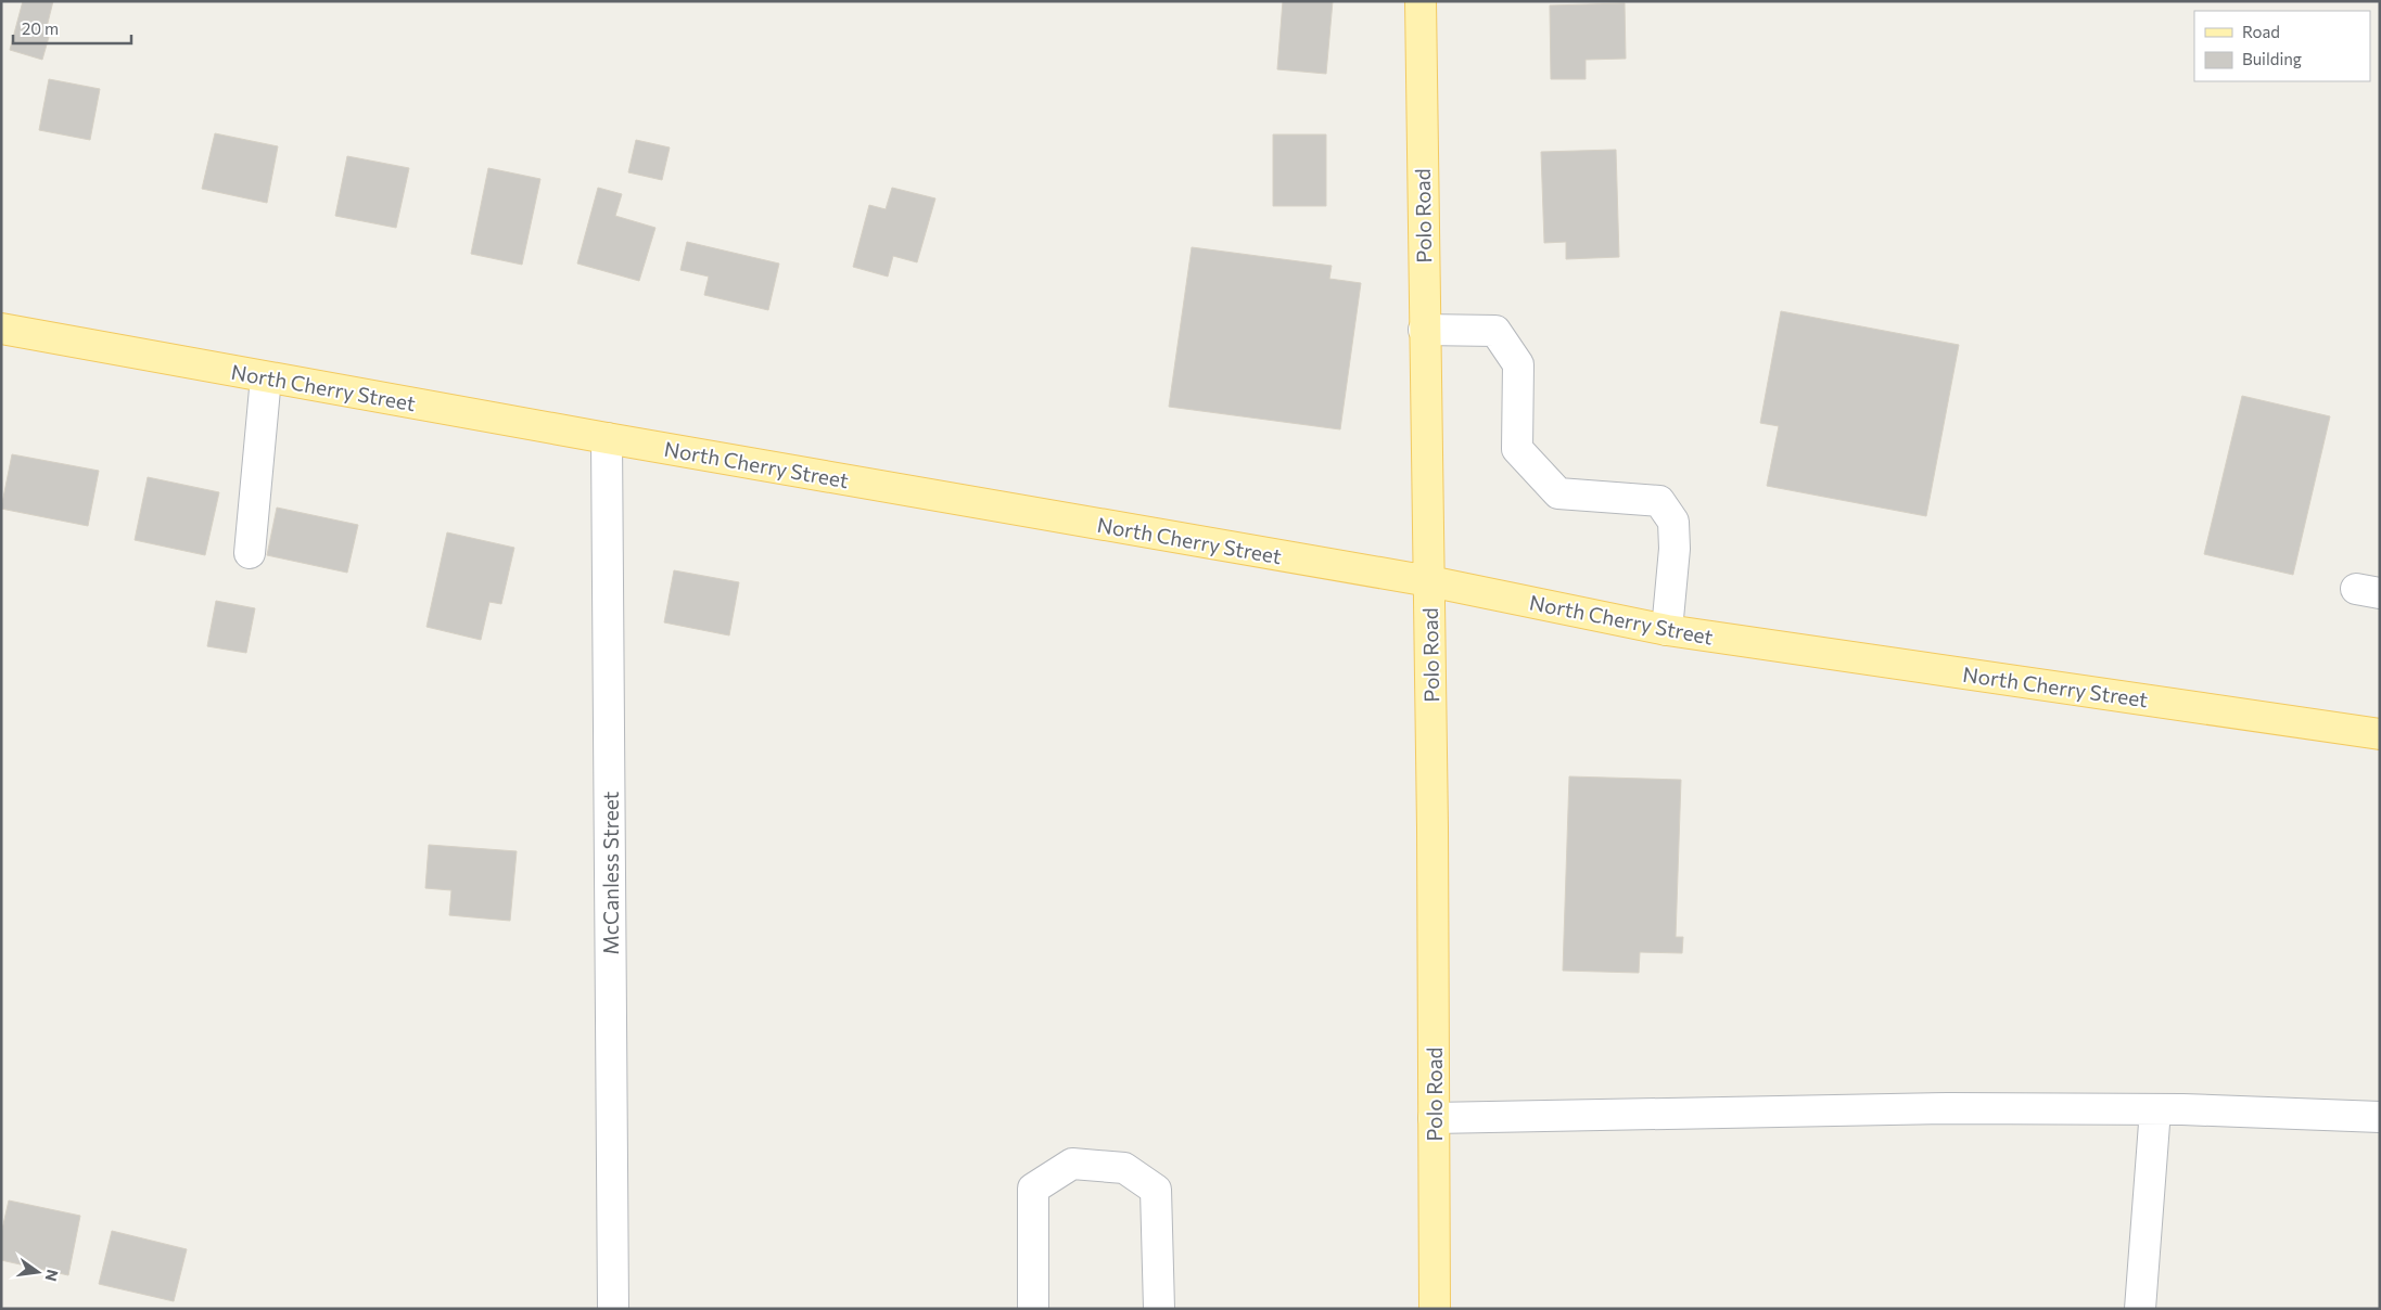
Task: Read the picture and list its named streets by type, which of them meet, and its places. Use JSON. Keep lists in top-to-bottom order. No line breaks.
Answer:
{"streets":{"main road":["Polo Road","North Cherry Street"],"street":["McCanless Street"]},"crossings":[["Polo Road","North Cherry Street"],["North Cherry Street","McCanless Street"]],"legend":["Road","Building"],"scale_bar":"20 m","north":"right"}
